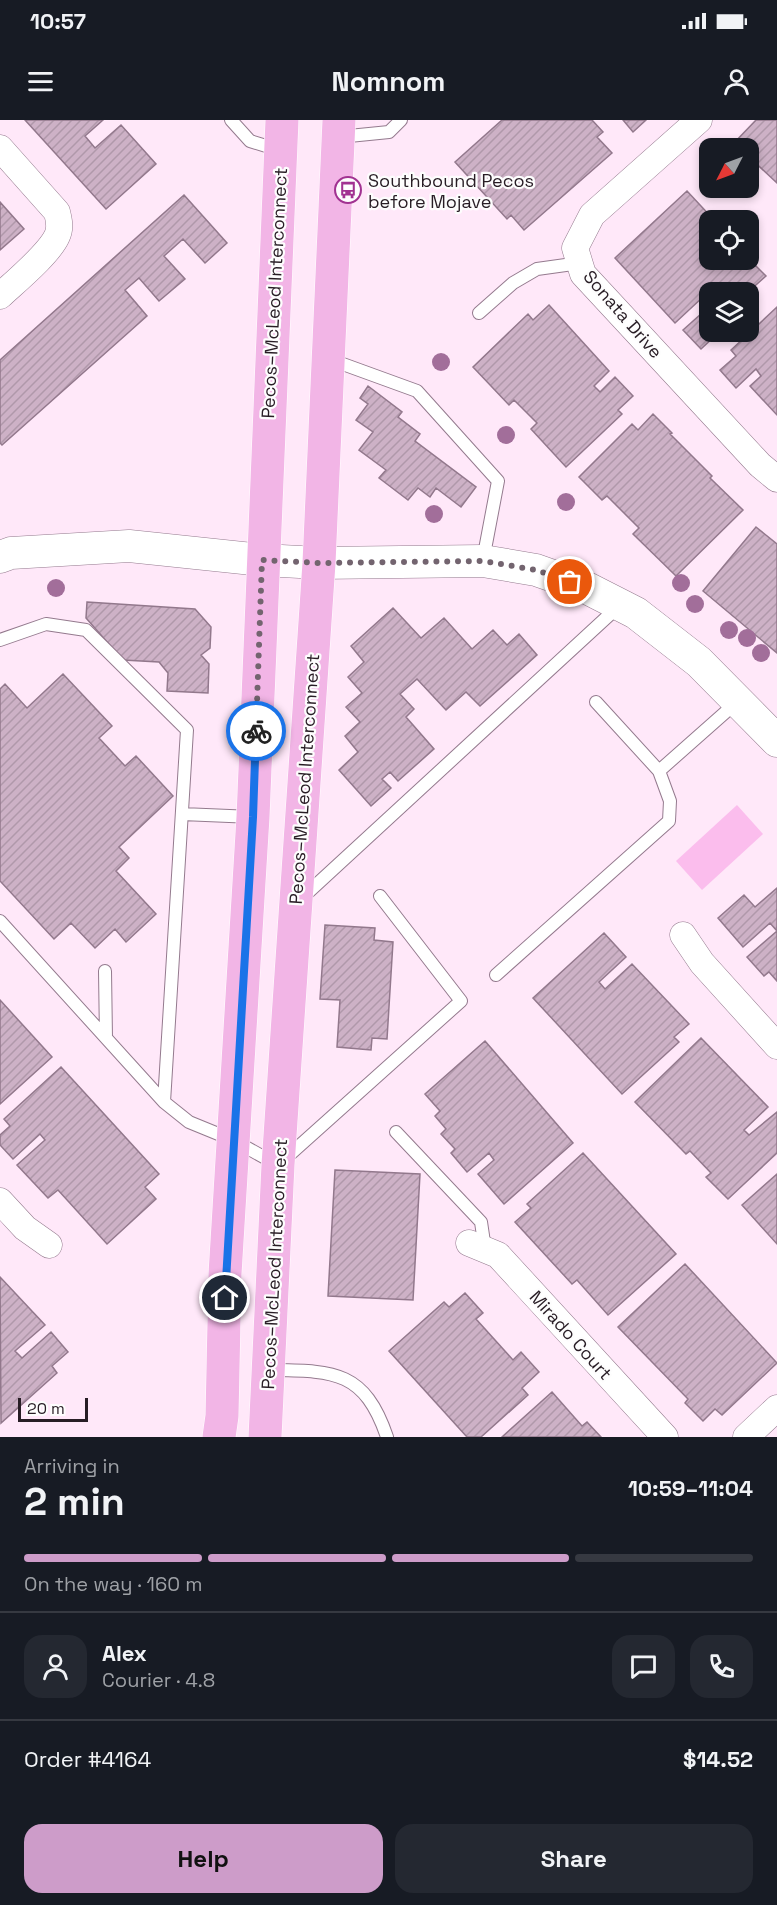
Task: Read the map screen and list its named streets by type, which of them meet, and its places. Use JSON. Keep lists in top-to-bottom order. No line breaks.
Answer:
{"streets":{"main road":["Pecos–McLeod Interconnect"],"street":["Sonata Drive","Mirado Court"]},"places":{"bus stop":["Southbound Pecos before Mojave"]},"scale_bar":"20 m","north":"bottom left","page":{"status":"10:57","header":"Nomnom","scale":"20 m","heading":["2 min","Arriving in","10:59–11:04"],"panel":["Alex","Courier · 4.8","Order #4164","$14.52"],"bar":"On the way · 160 m","buttons":["Help","Share"]}}
